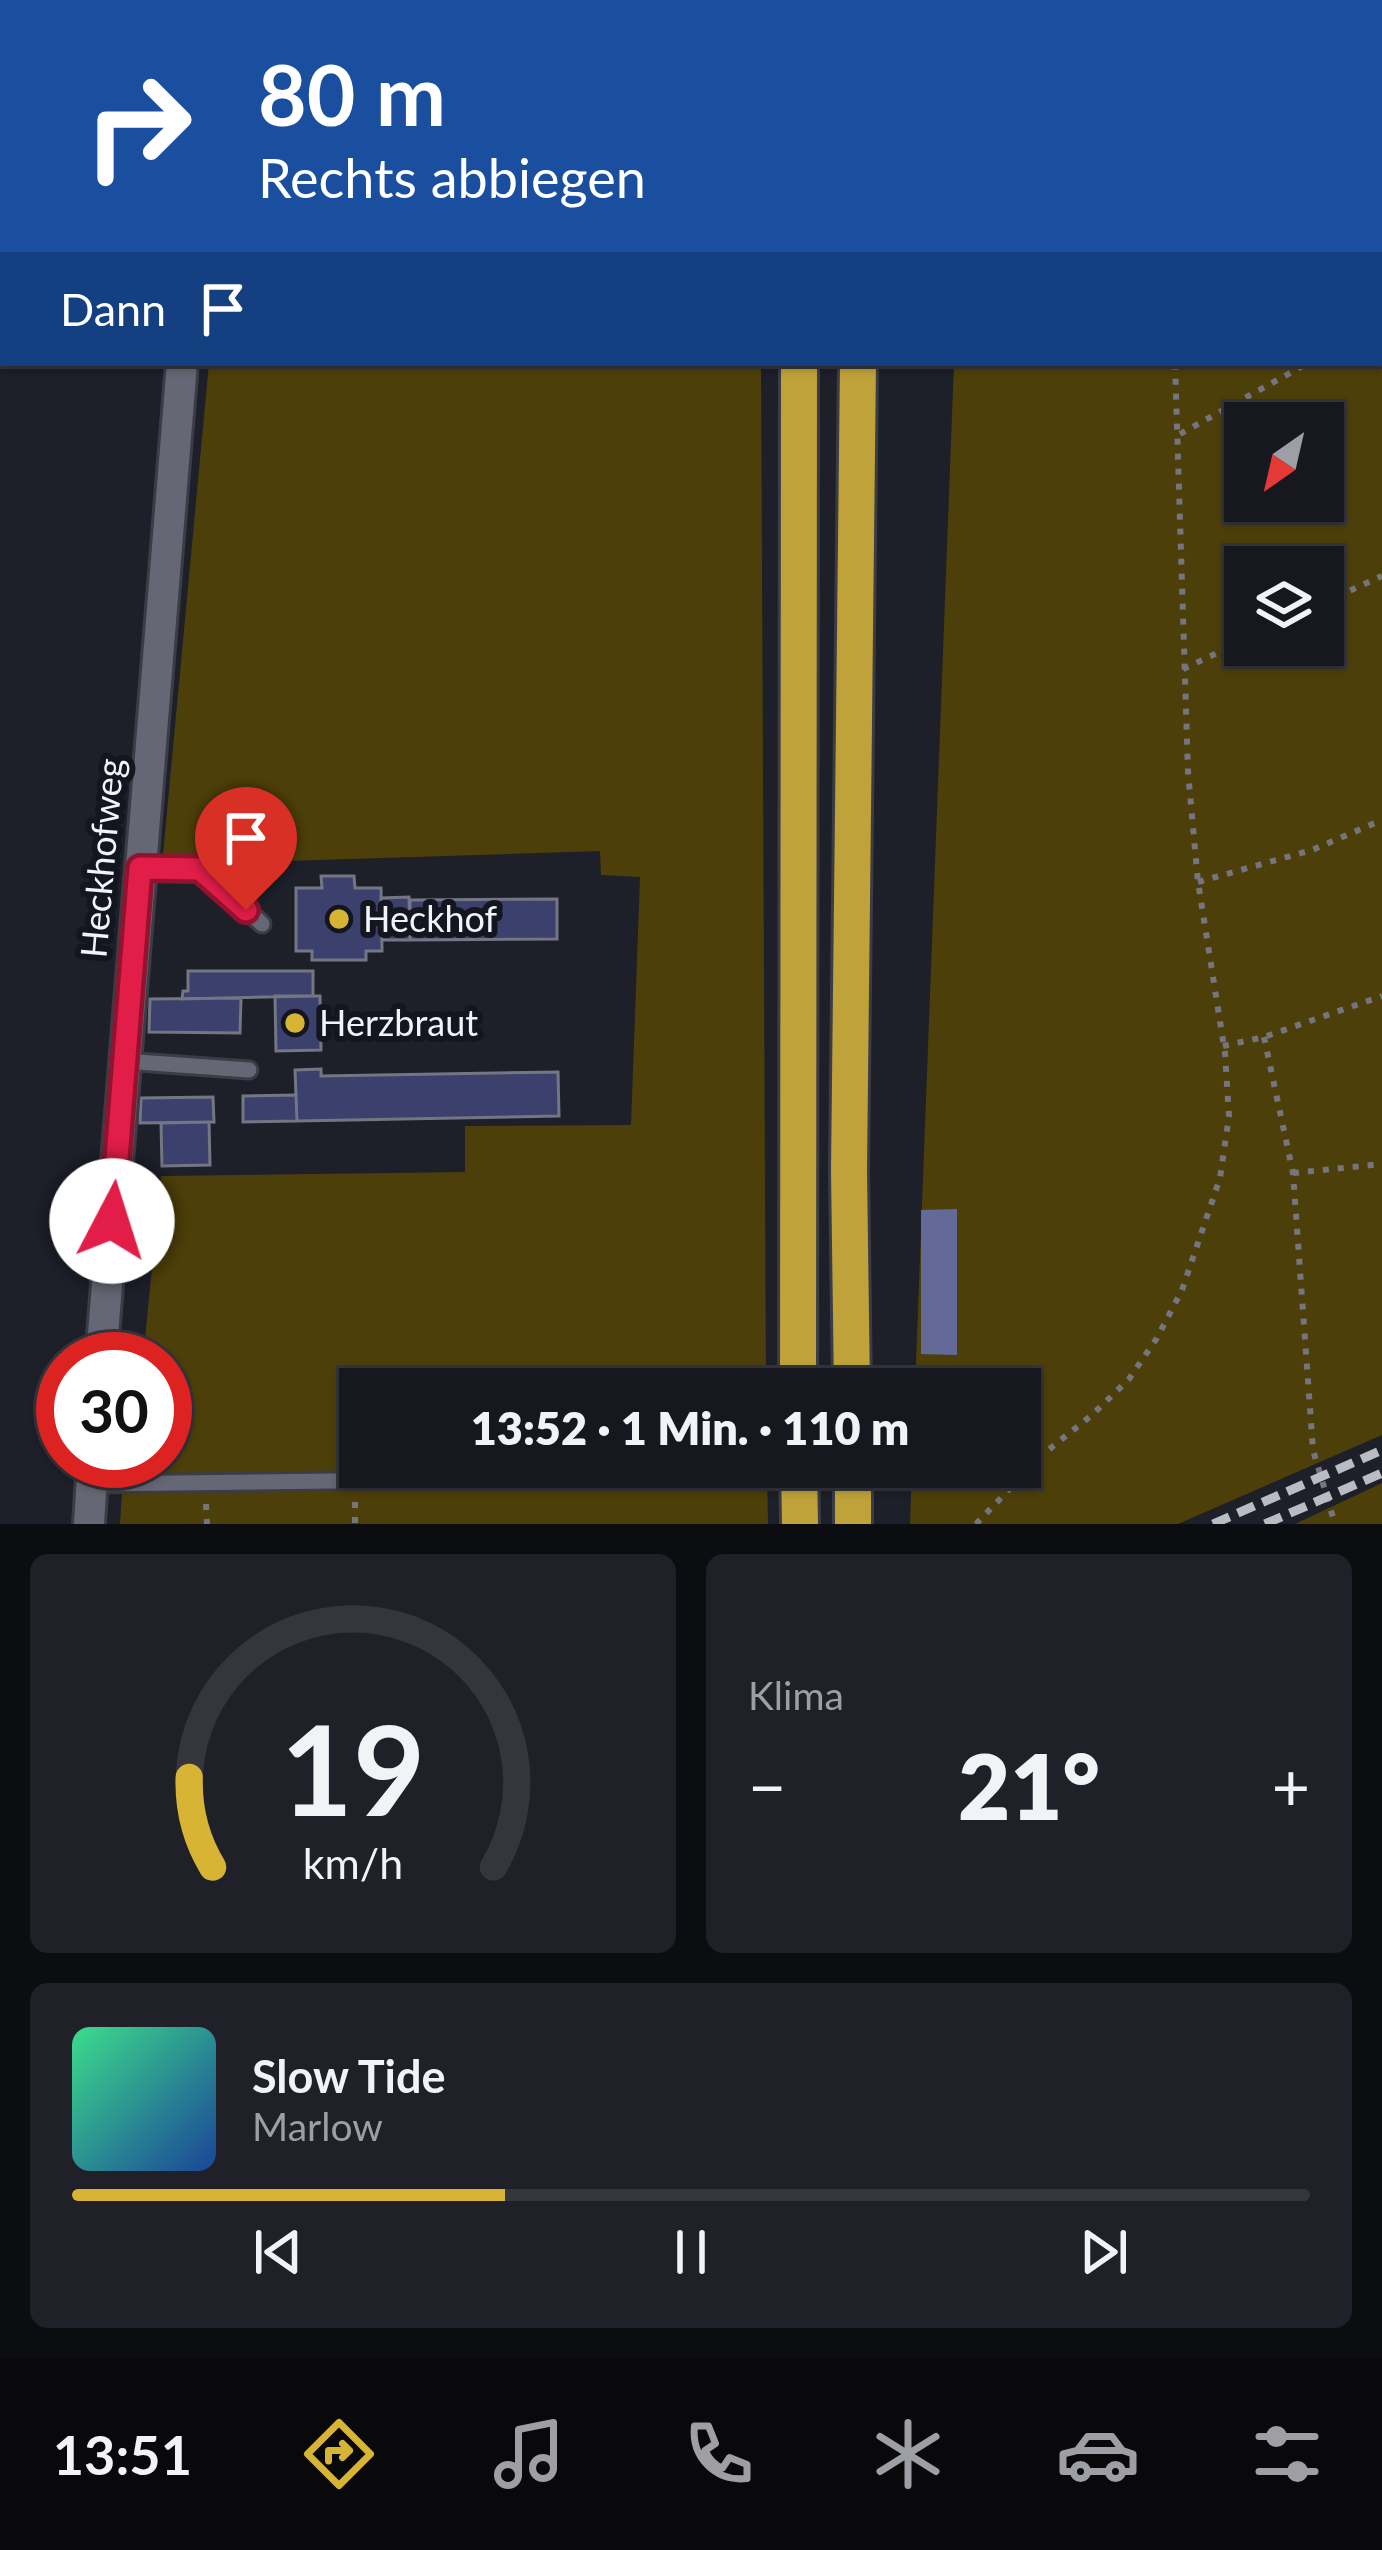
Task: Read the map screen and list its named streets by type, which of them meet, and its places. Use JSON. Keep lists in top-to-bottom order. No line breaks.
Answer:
{"streets":{"street":["Heckhofweg"]},"places":["Heckhof","Herzbraut"],"north":"bottom left","page":{"turn":["80 m","Rechts abbiegen"],"then":"Dann","limit":"30","trip":"13:52 · 1 Min. · 110 m","tile":"Klima","heat":["−","21°","+"],"song":["Slow Tide","Marlow"],"tabs":"13:51","gauge":["19","km/h"]}}
